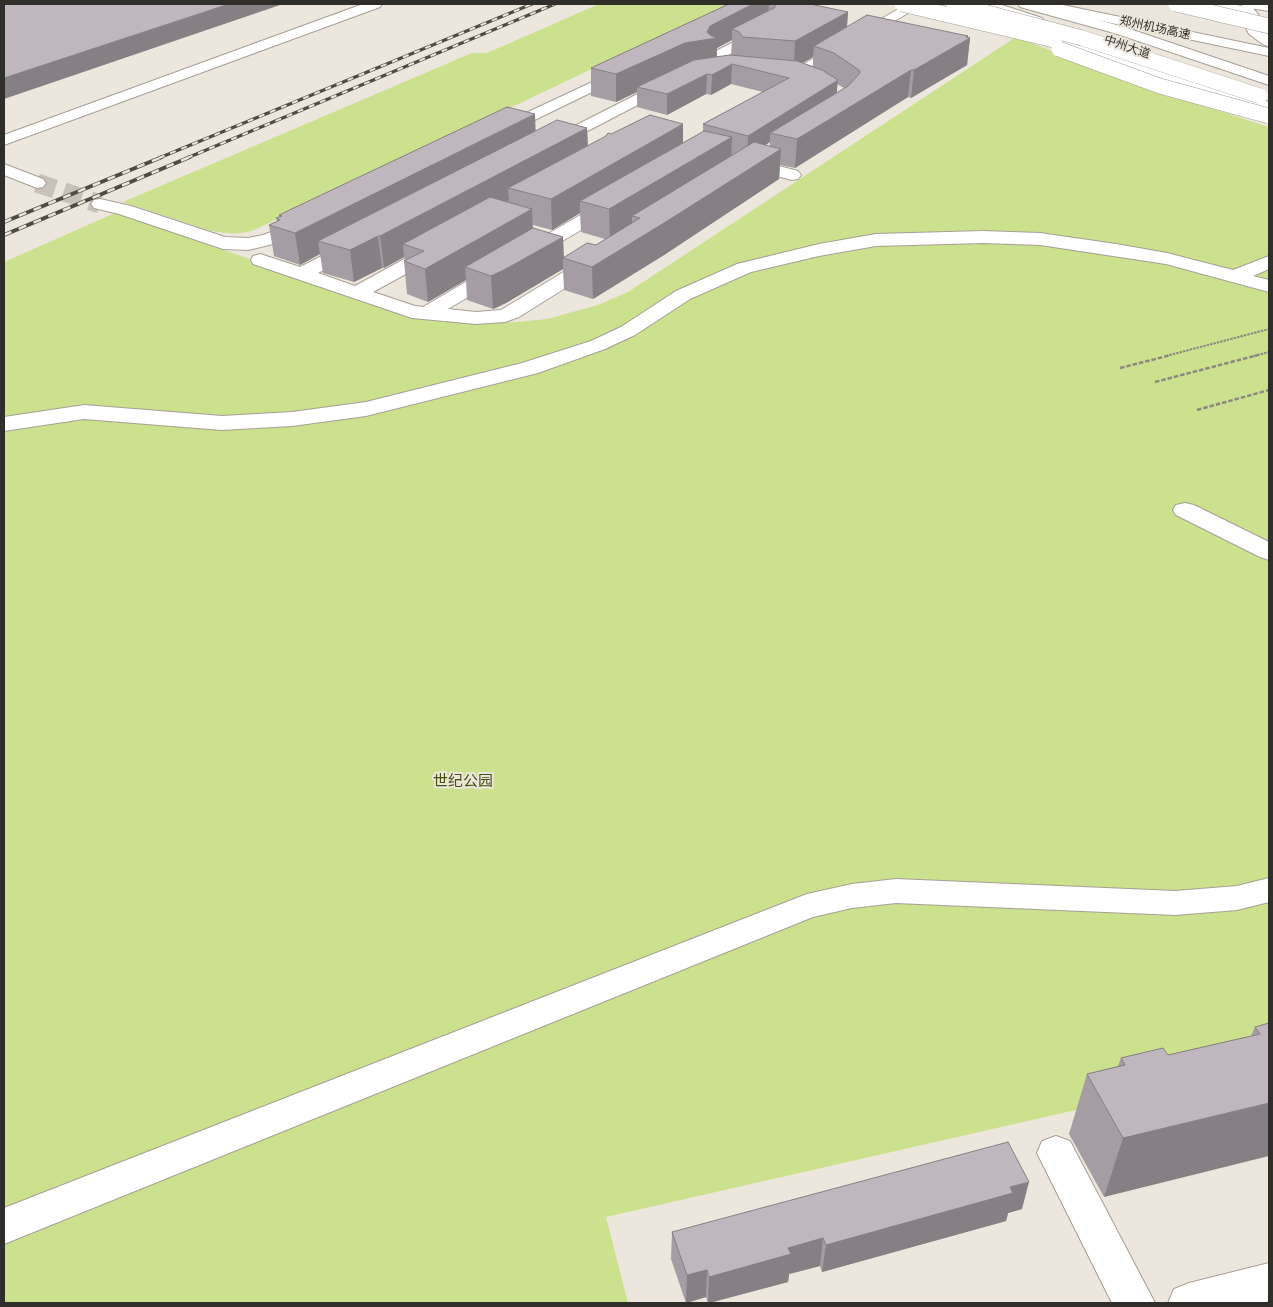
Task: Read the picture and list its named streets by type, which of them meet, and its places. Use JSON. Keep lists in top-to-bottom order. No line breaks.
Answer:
{"streets":{"main road":["郑州机场高速","中州大道"]},"parks":["世纪公园"]}
